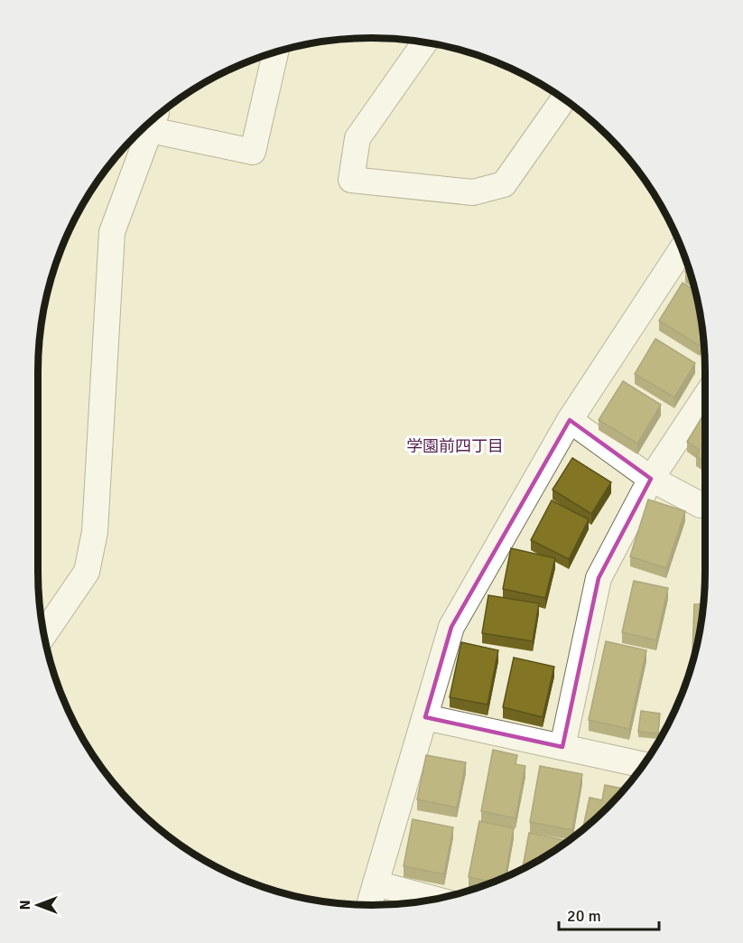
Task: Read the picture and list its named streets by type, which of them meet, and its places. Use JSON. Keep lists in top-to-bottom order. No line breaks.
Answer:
{"districts":["学園前四丁目"],"scale_bar":"20 m","north":"left"}
